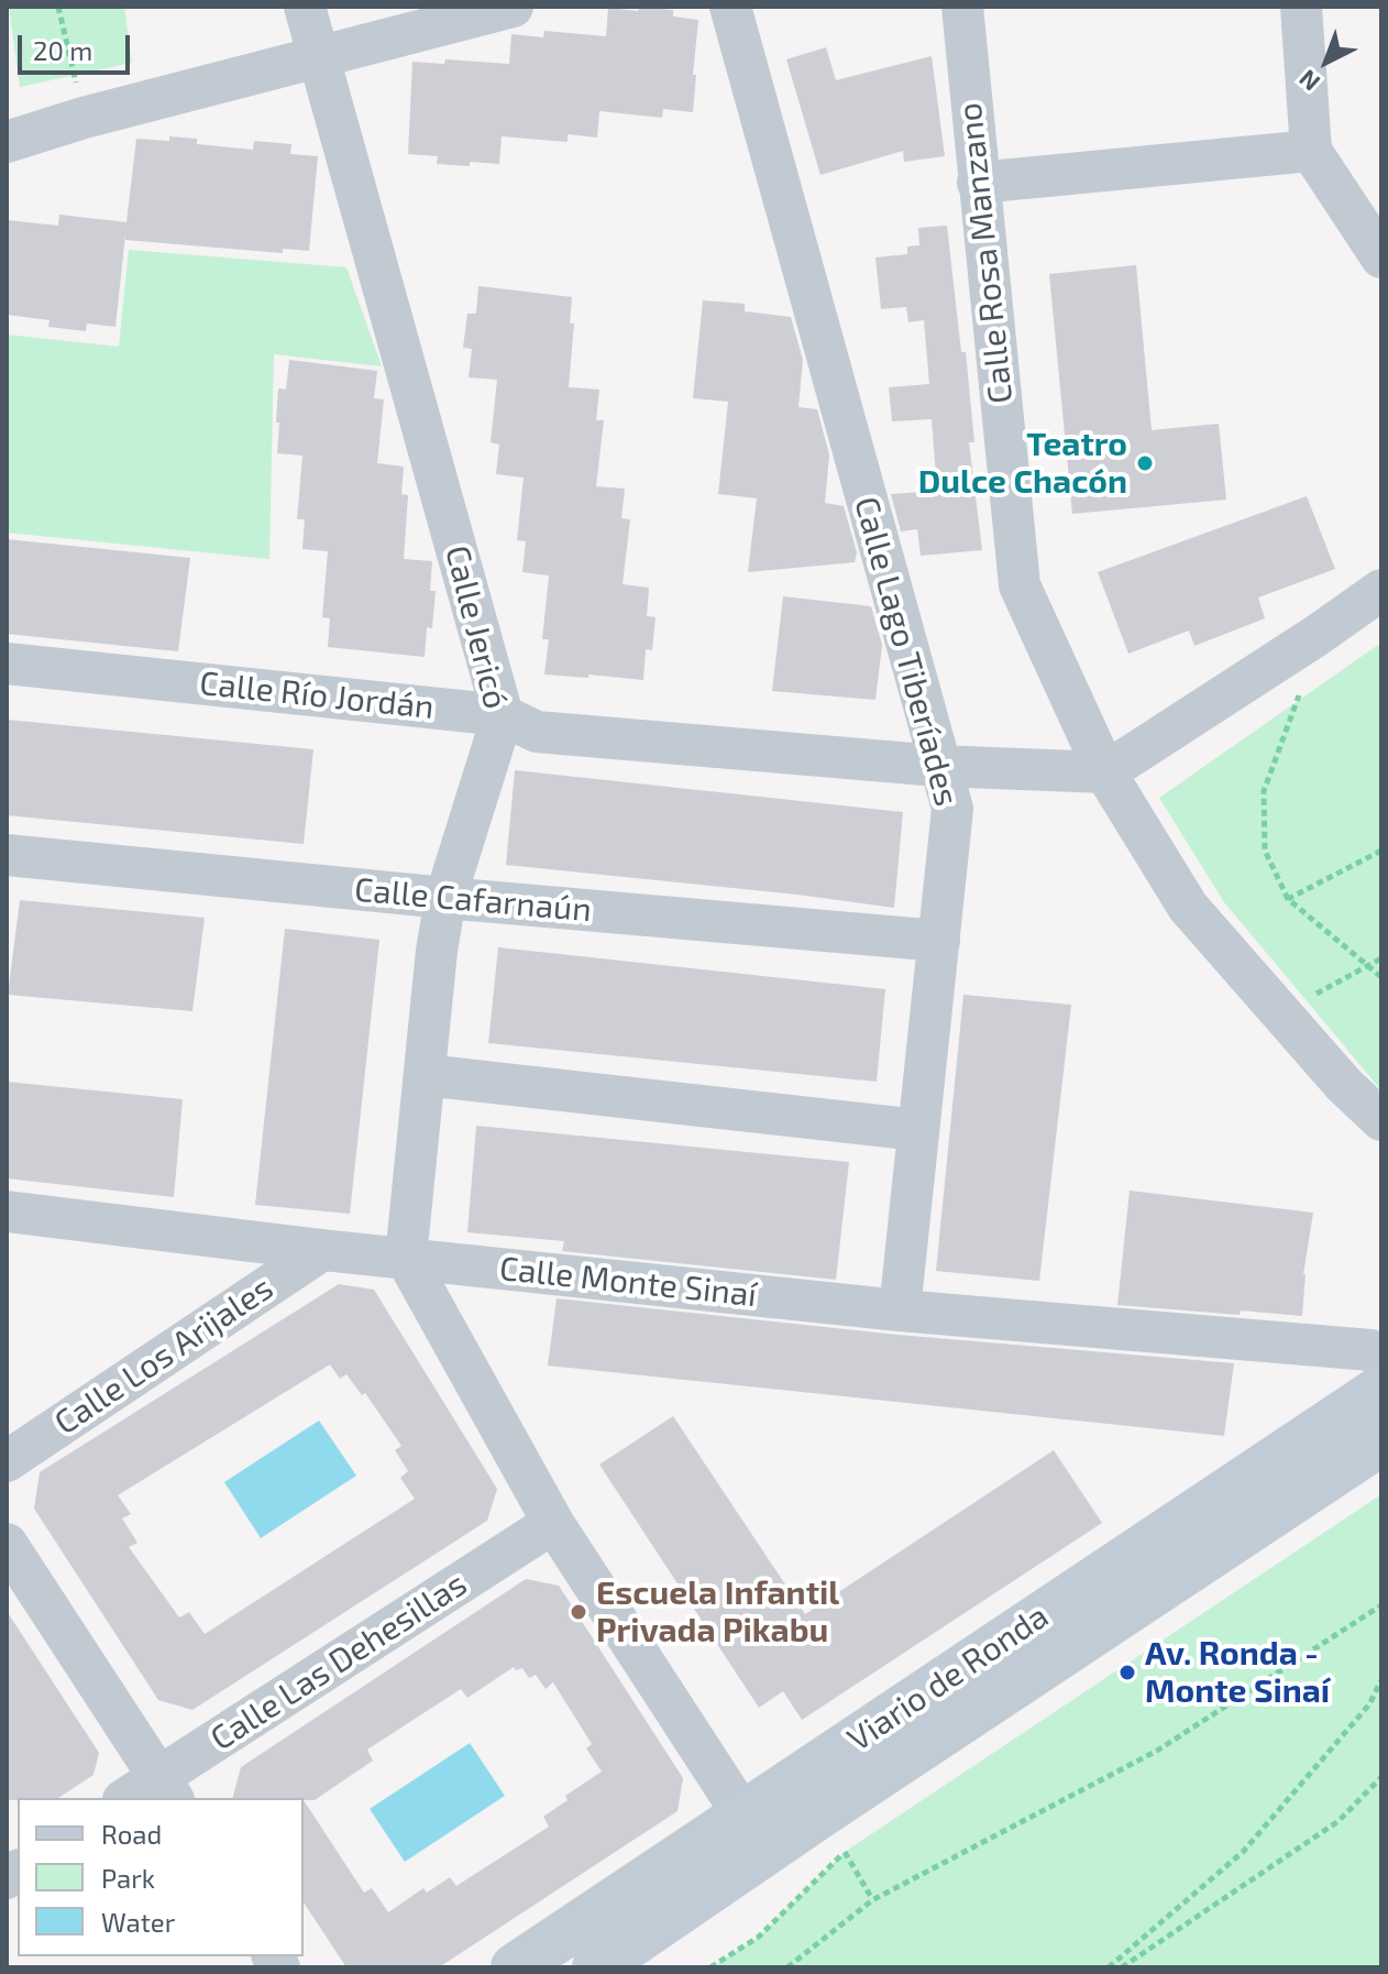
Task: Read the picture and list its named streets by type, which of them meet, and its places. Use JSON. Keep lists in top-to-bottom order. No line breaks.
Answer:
{"streets":{"main road":["Viario de Ronda"],"street":["Calle Rosa Manzano","Calle Jericó","Calle Lago Tiberíades","Calle Río Jordán","Calle Cafarnaún","Calle Monte Sinaí","Calle Los Arijales","Calle Las Dehesillas"]},"crossings":[["Calle Rosa Manzano","Calle Río Jordán"],["Calle Jericó","Calle Río Jordán"],["Calle Jericó","Calle Cafarnaún"],["Calle Jericó","Calle Monte Sinaí"],["Calle Lago Tiberíades","Calle Río Jordán"],["Calle Lago Tiberíades","Calle Cafarnaún"],["Calle Lago Tiberíades","Calle Monte Sinaí"],["Calle Monte Sinaí","Calle Los Arijales"]],"places":["Teatro Dulce Chacón","Escuela Infantil Privada Pikabu","Av. Ronda - Monte Sinaí"],"legend":["Road","Park","Water"],"scale_bar":"20 m","north":"bottom left"}
